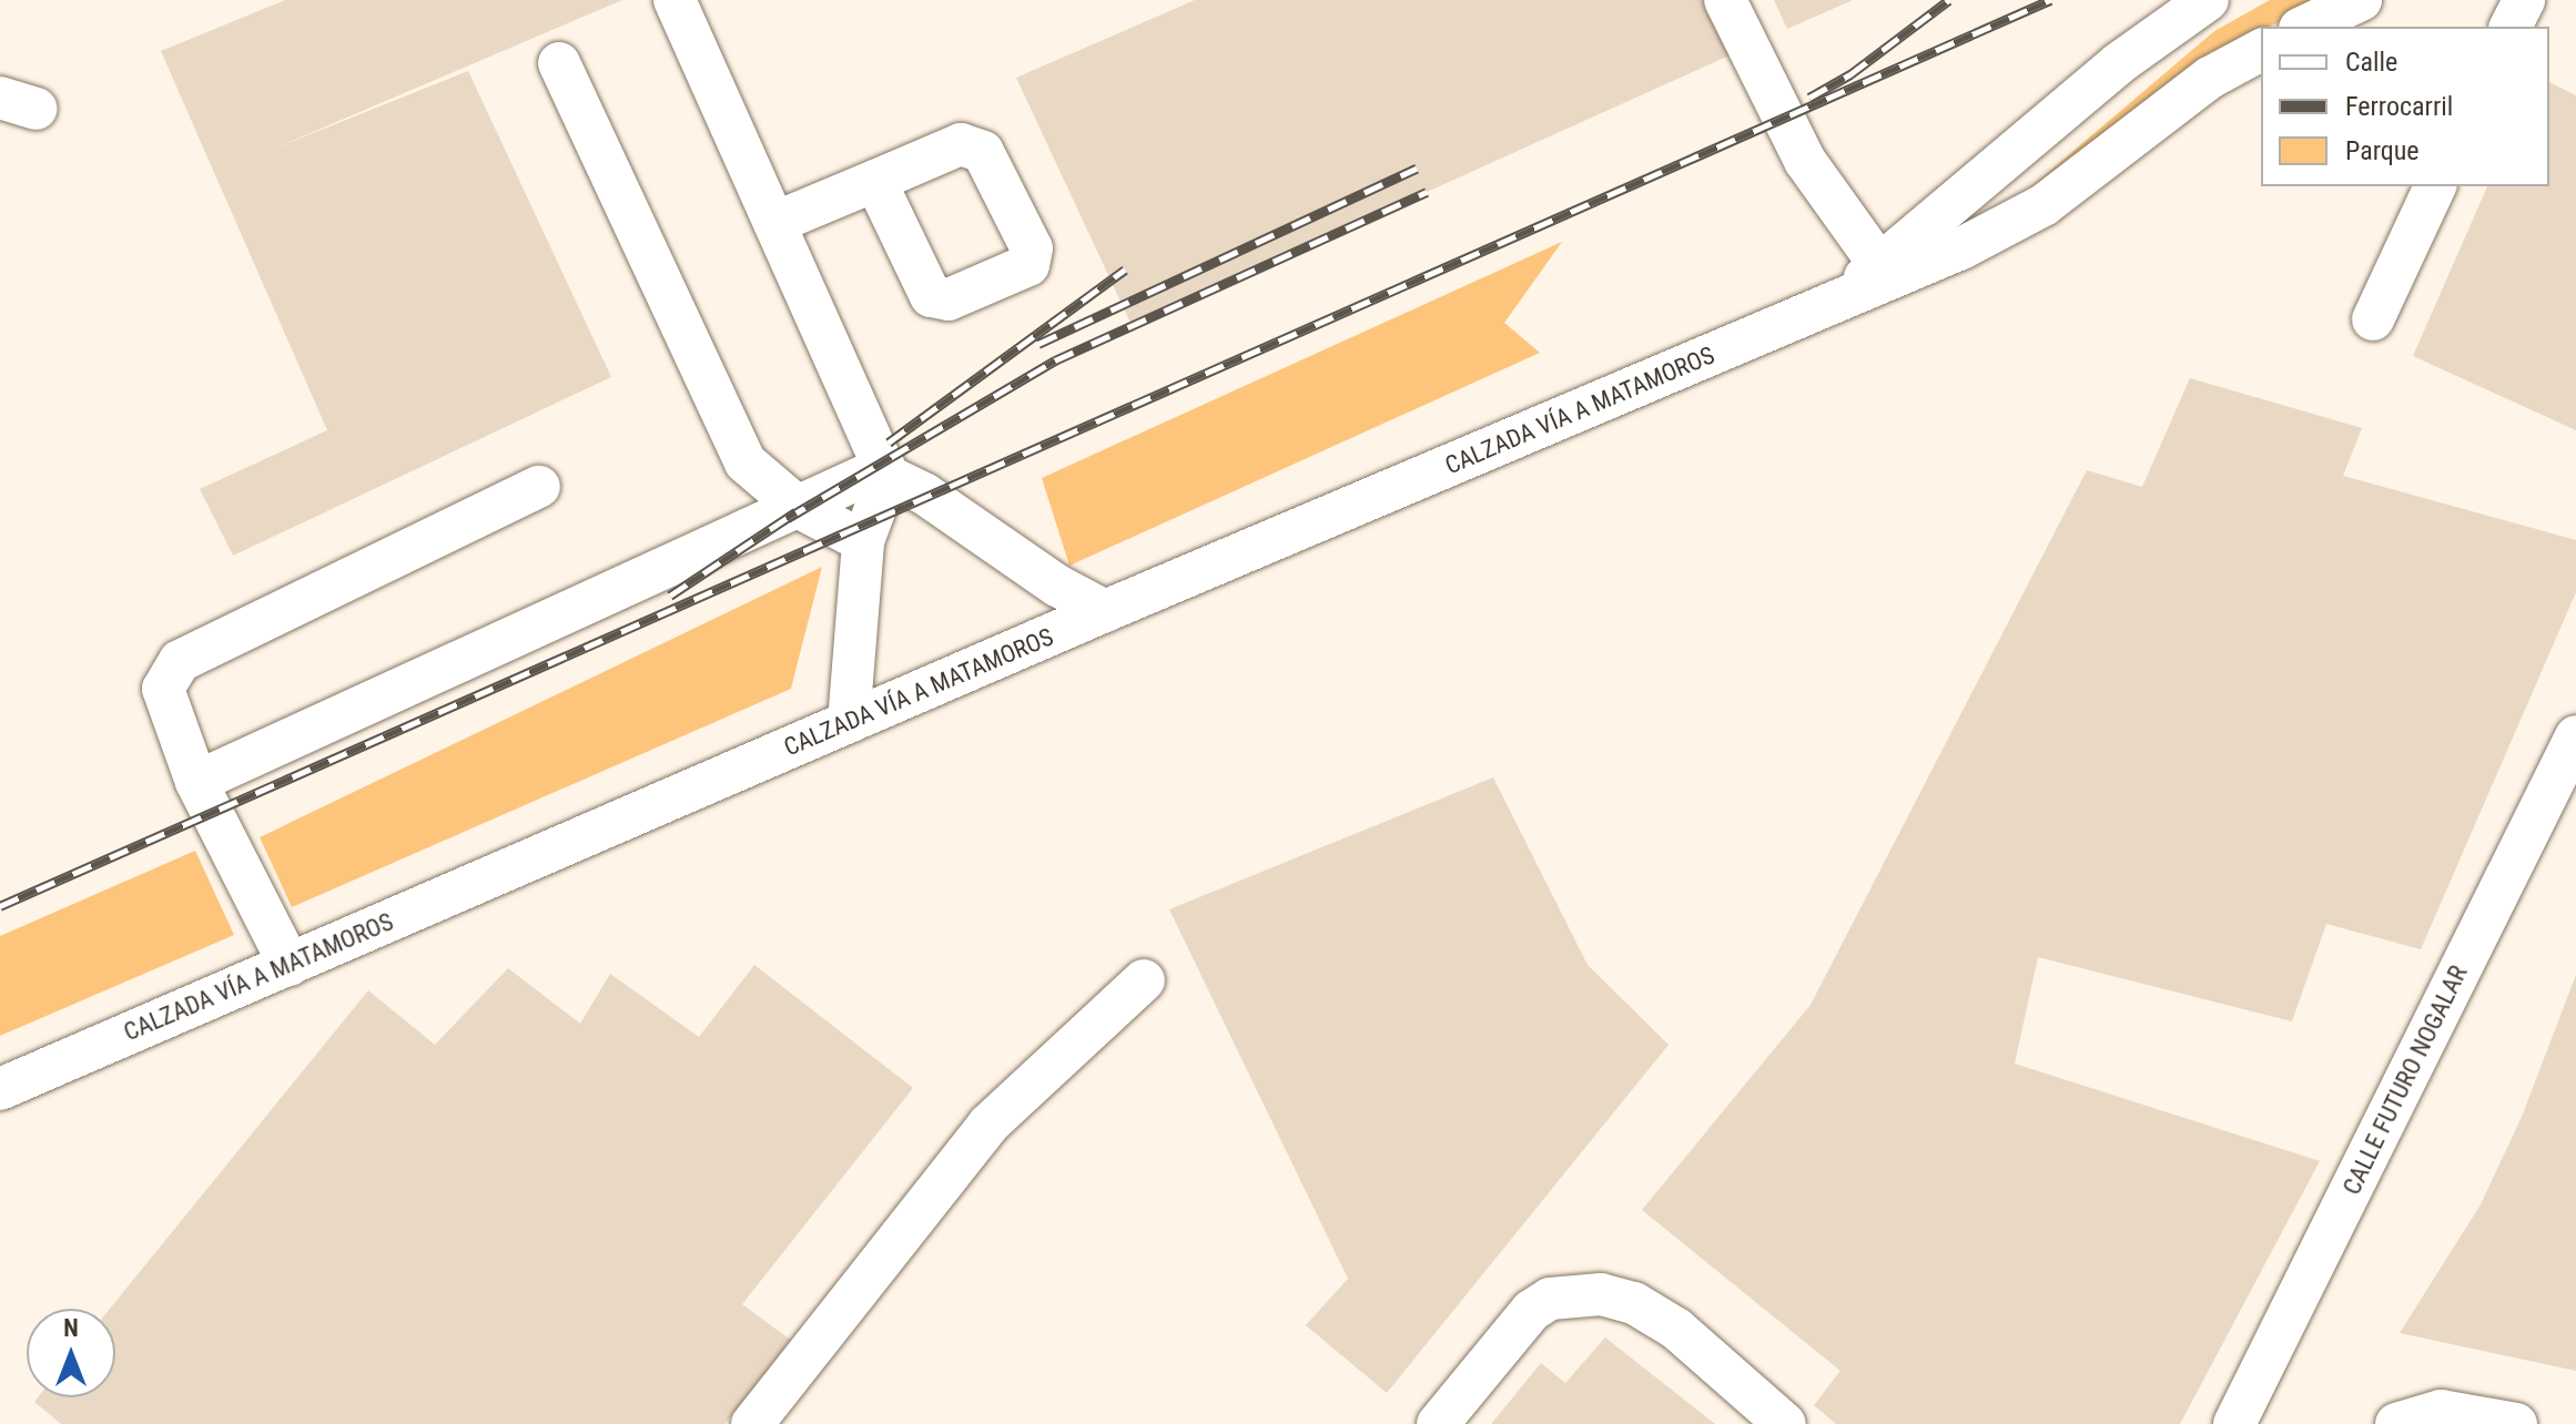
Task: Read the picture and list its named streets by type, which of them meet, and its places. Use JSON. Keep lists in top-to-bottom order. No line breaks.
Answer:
{"streets":{"street":["CALZADA VÍA A MATAMOROS","CALLE FUTURO NOGALAR"]},"legend":["Calle","Ferrocarril","Parque"],"north":"top"}
